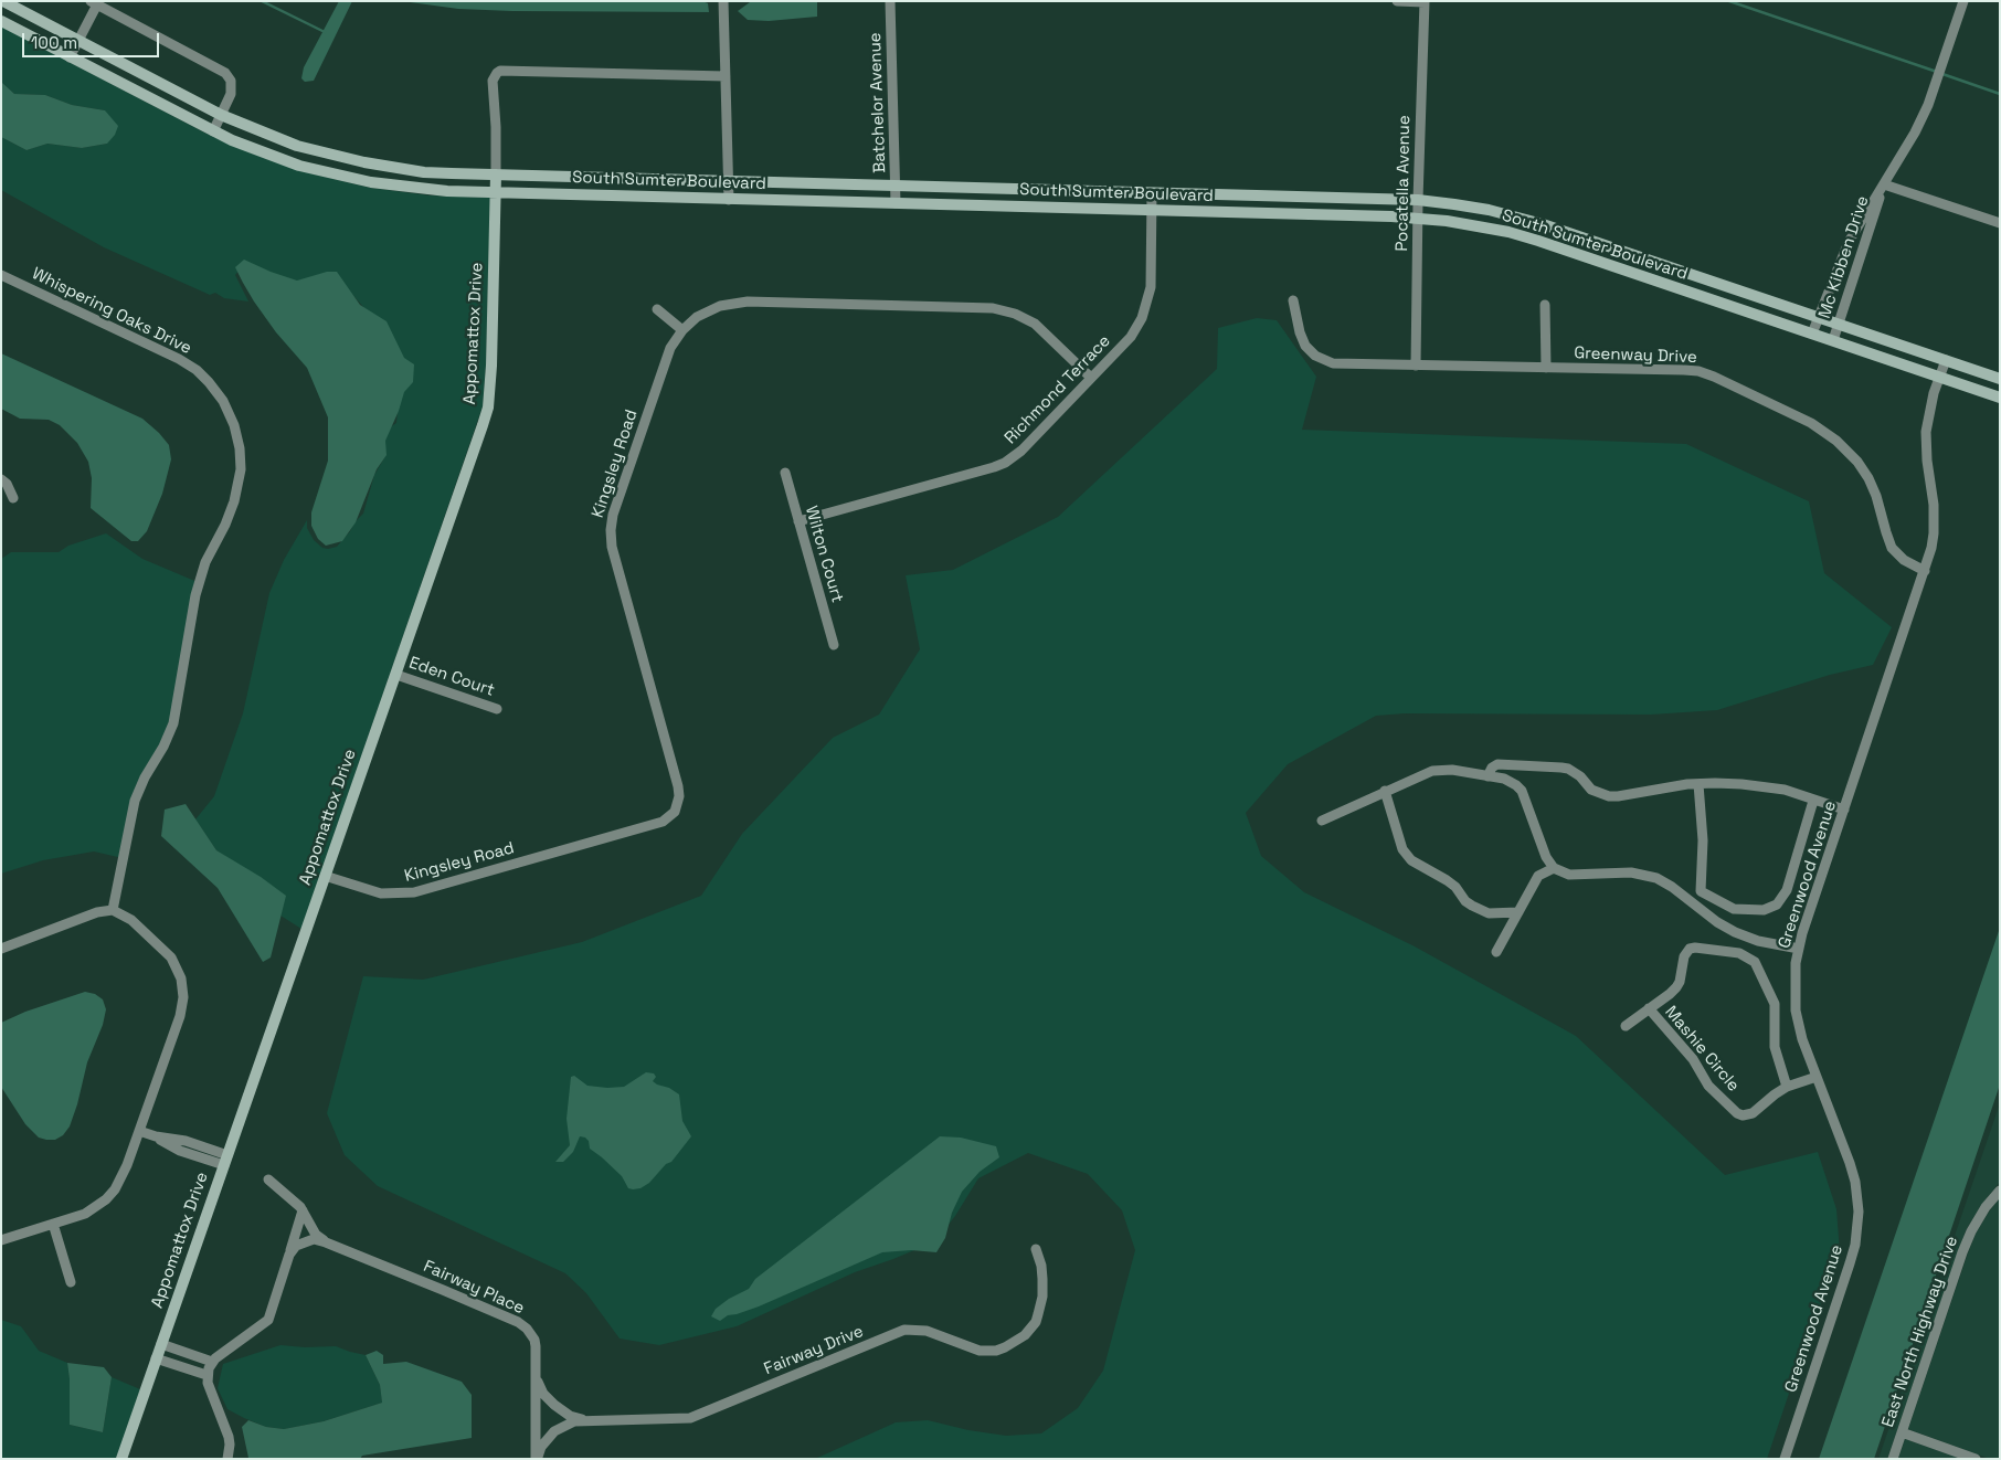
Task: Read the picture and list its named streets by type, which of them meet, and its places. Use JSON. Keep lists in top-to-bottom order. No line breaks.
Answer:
{"streets":{"main road":["South Sumter Boulevard","Appomattox Drive"],"street":["Batchelor Avenue","Pocatella Avenue","Mc Kibben Drive","Whispering Oaks Drive","Greenway Drive","Richmond Terrace","Kingsley Road","Wilton Court","Eden Court","Greenwood Avenue","Mashie Circle","Fairway Place","East North Highway Drive","Fairway Drive"]},"crossings":[["Batchelor Avenue","South Sumter Boulevard"],["South Sumter Boulevard","Pocatella Avenue"],["South Sumter Boulevard","Mc Kibben Drive"],["South Sumter Boulevard","Appomattox Drive"],["South Sumter Boulevard","Richmond Terrace"],["South Sumter Boulevard","Greenwood Avenue"],["Pocatella Avenue","Greenway Drive"],["Appomattox Drive","Kingsley Road"],["Appomattox Drive","Eden Court"],["Greenway Drive","Greenwood Avenue"],["Richmond Terrace","Kingsley Road"],["Richmond Terrace","Wilton Court"],["Greenwood Avenue","Mashie Circle"],["Fairway Place","Fairway Drive"]],"scale_bar":"100 m"}
